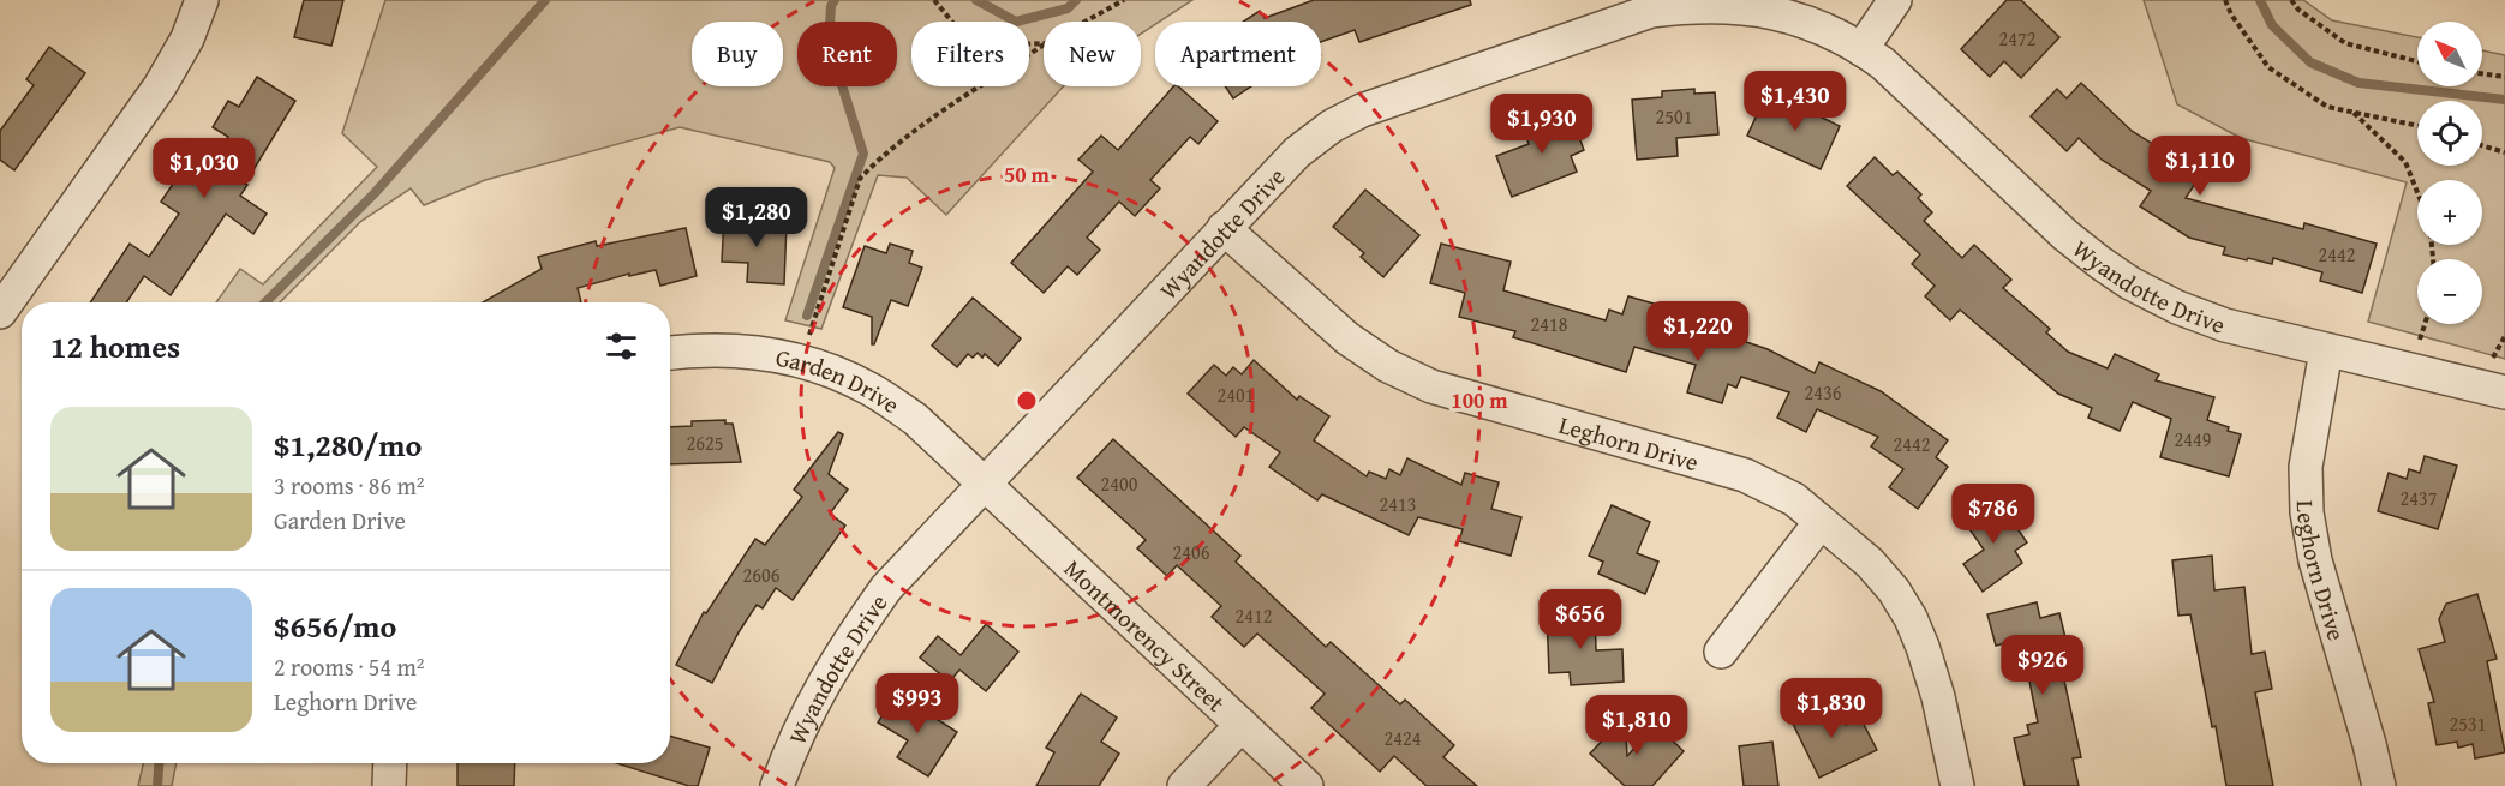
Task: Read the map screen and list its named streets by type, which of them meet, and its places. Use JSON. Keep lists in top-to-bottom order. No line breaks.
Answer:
{"streets":{"street":["Wyandotte Drive","Garden Drive","Leghorn Drive","Montmorency Street"]},"crossings":[["Wyandotte Drive","Garden Drive"],["Wyandotte Drive","Leghorn Drive"],["Wyandotte Drive","Montmorency Street"],["Garden Drive","Montmorency Street"]],"house_numbers":["2472","2501","2442","2418","2436","2401","2449","2625","2442","2400","2437","2413","2406","2606","2412","2531","2424"],"north":"top left","page":{"map_buttons":["+","−"],"chip":["Buy","Rent","Filters","New","Apartment"],"price":["$1,430","$1,930","$1,110","$1,030","$1,280","$1,220","$786","$656","$926","$993","$1,830","$1,810"],"heading":"12 homes","list":[{"name":"$1,280/mo","note":"3 rooms · 86 m² · Garden Drive"},{"name":"$656/mo","note":"2 rooms · 54 m² · Leghorn Drive"}]},"rings":["50 m","100 m"]}
